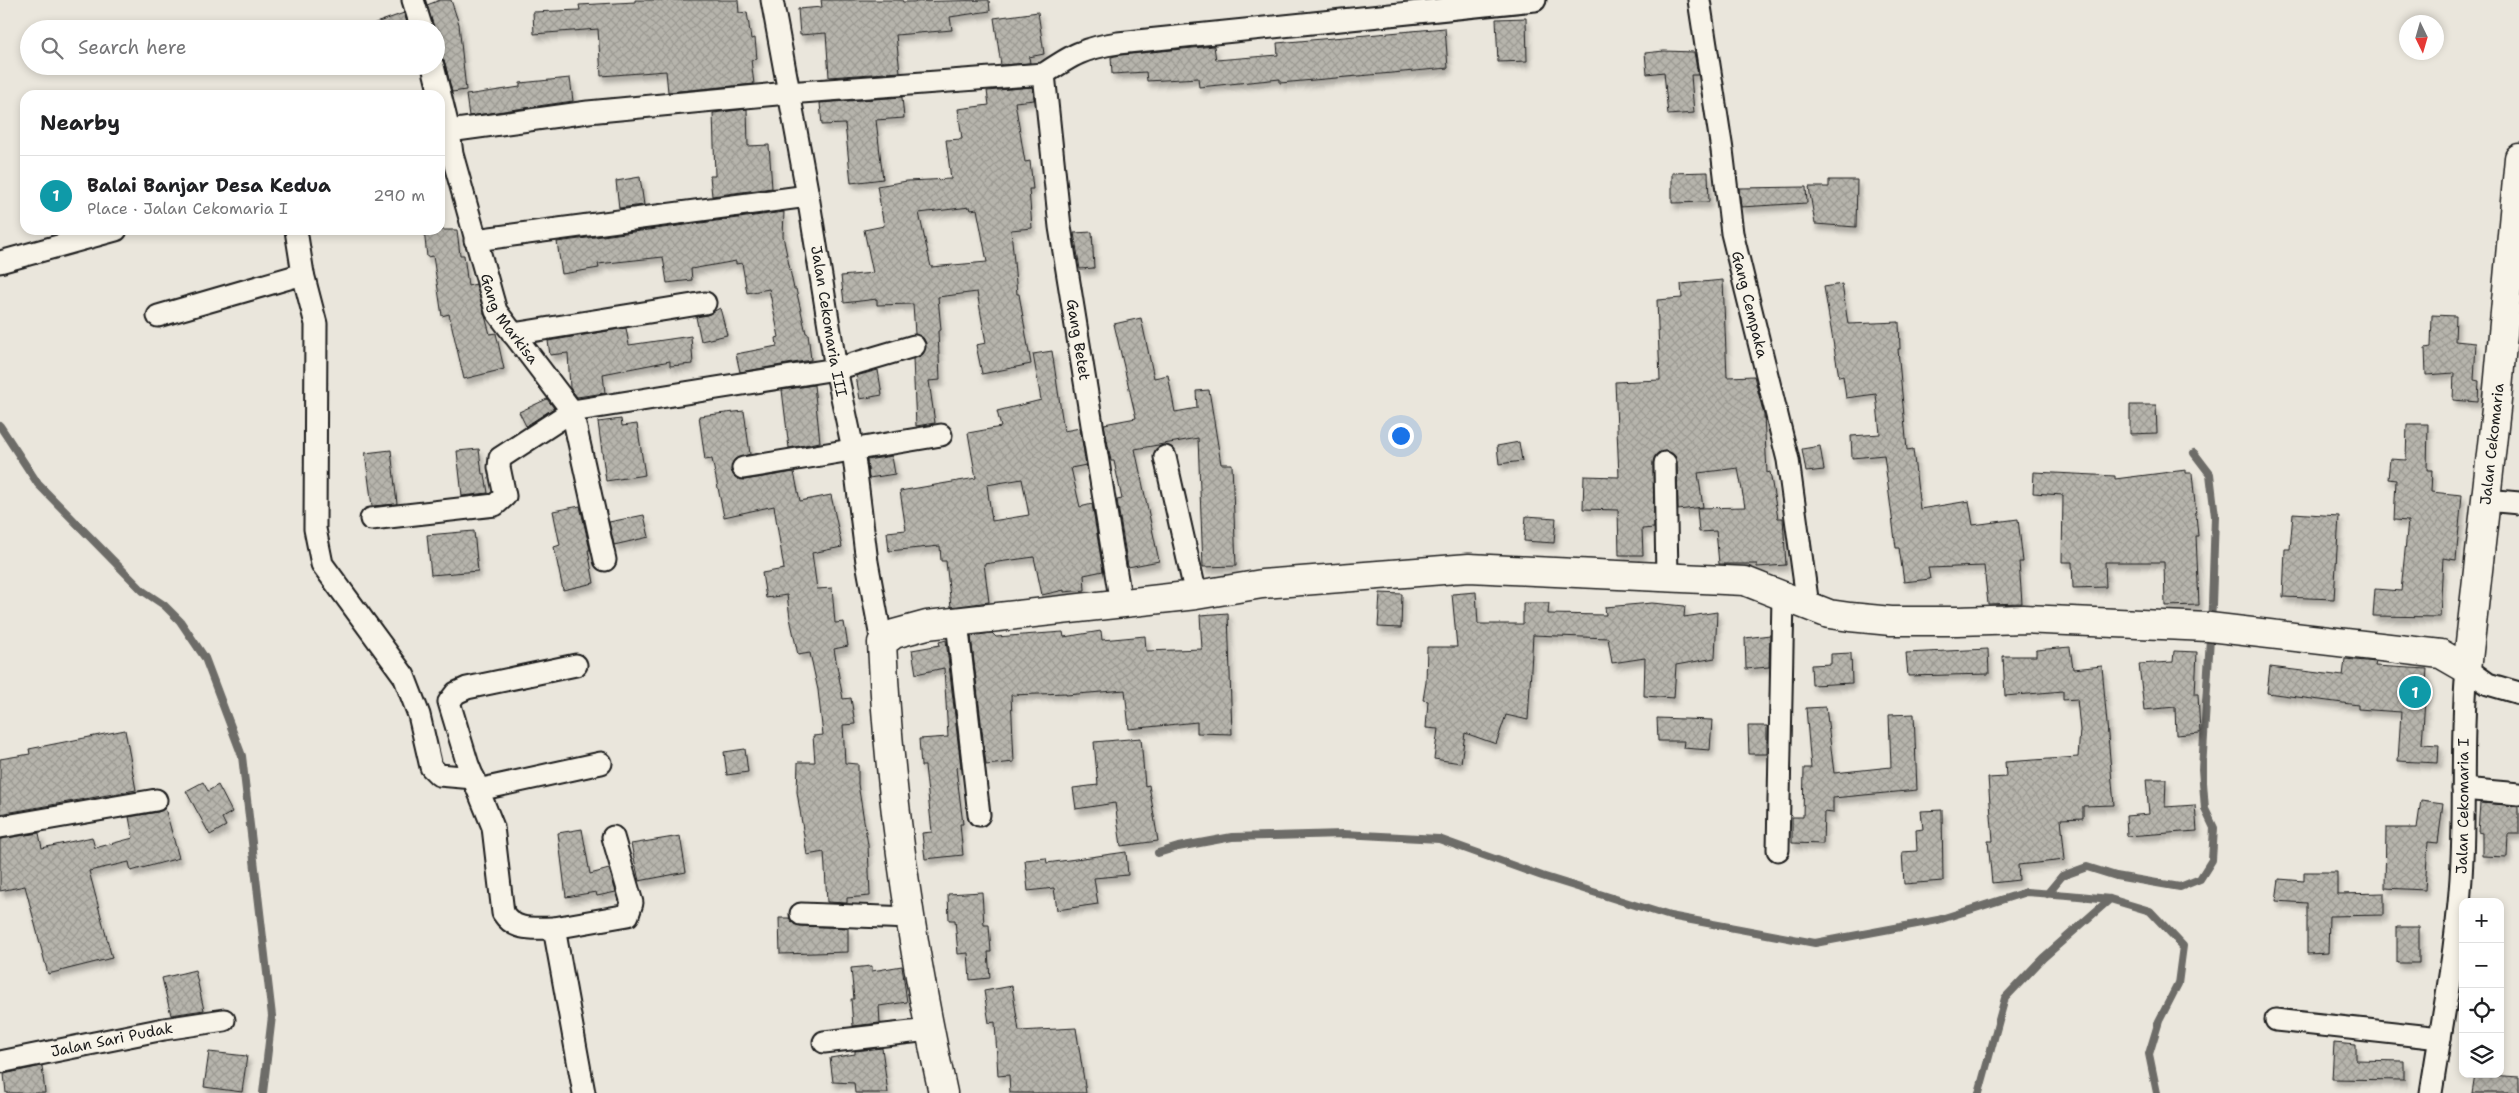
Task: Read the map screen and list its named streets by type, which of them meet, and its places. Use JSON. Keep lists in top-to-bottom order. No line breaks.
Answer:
{"streets":{"street":["Gang Cempaka","Gang Markisa","Jalan Cekomaria III","Gang Betet","Jalan Cekomaria","Jalan Cekomaria I","Jalan Sari Pudak"]},"crossings":[["Jalan Cekomaria","Jalan Cekomaria I"]],"north":"bottom","page":{"search":"Search here","heading":"Nearby","list":[{"mark":"1","name":"Balai Banjar Desa Kedua","note":"Place · Jalan Cekomaria I","value":"290 m"}],"pins":"1","map_buttons":["+","−"]}}
